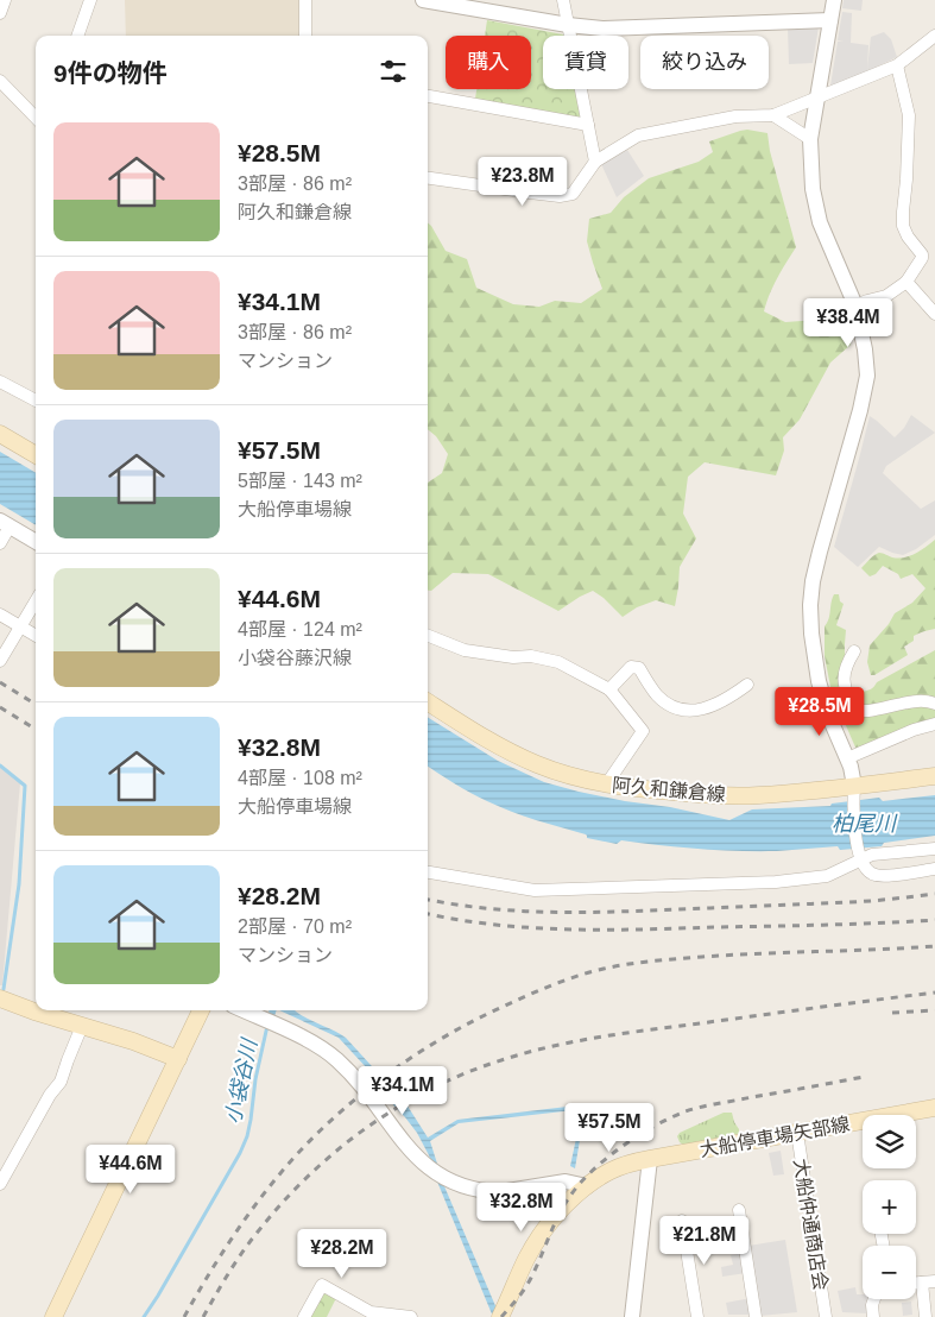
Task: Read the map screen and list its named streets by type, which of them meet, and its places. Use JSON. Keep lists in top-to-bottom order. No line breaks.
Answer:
{"streets":{"main road":["阿久和鎌倉線","大船停車場矢部線"],"street":["大船仲通商店会"]},"crossings":[["大船停車場矢部線","大船仲通商店会"]],"water":["柏尾川","小袋谷川"],"page":{"chip":["購入","賃貸","絞り込み"],"heading":"9件の物件","list":[{"name":"¥28.5M","note":"3部屋 · 86 m² · 阿久和鎌倉線"},{"name":"¥34.1M","note":"3部屋 · 86 m² · マンション"},{"name":"¥57.5M","note":"5部屋 · 143 m² · 大船停車場線"},{"name":"¥44.6M","note":"4部屋 · 124 m² · 小袋谷藤沢線"},{"name":"¥32.8M","note":"4部屋 · 108 m² · 大船停車場線"},{"name":"¥28.2M","note":"2部屋 · 70 m² · マンション"}],"price":["¥23.8M","¥38.4M","¥28.5M","¥34.1M","¥57.5M","¥44.6M","¥32.8M","¥21.8M","¥28.2M"],"map_buttons":["+","−"]}}
